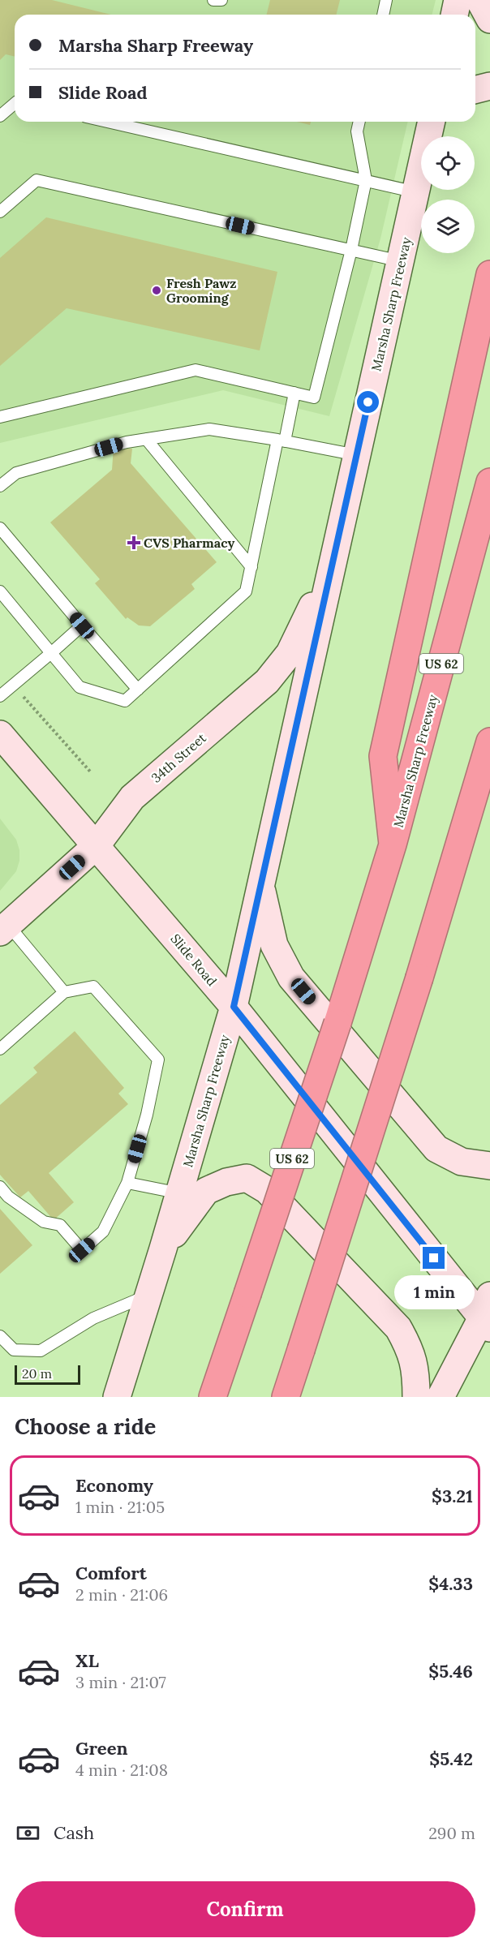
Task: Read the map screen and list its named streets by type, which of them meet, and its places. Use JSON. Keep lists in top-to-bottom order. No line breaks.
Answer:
{"streets":{"highway":["Marsha Sharp Freeway","US 62"],"main road":["34th Street","Slide Road"]},"crossings":[["Marsha Sharp Freeway","34th Street"],["Marsha Sharp Freeway","Slide Road"],["34th Street","Slide Road"]],"places":{"other":["Fresh Pawz Grooming"],"health":["CVS Pharmacy"]},"scale_bar":"20 m","page":{"banner":["Marsha Sharp Freeway","Slide Road"],"bubble":"1 min","scale":"20 m","heading":"Choose a ride","list":[{"name":"Economy","note":"1 min · 21:05","value":"$3.21"},{"name":"Comfort","note":"2 min · 21:06","value":"$4.33"},{"name":"XL","note":"3 min · 21:07","value":"$5.46"},{"name":"Green","note":"4 min · 21:08","value":"$5.42"}],"pay":["Cash","290 m"],"buttons":"Confirm"}}
